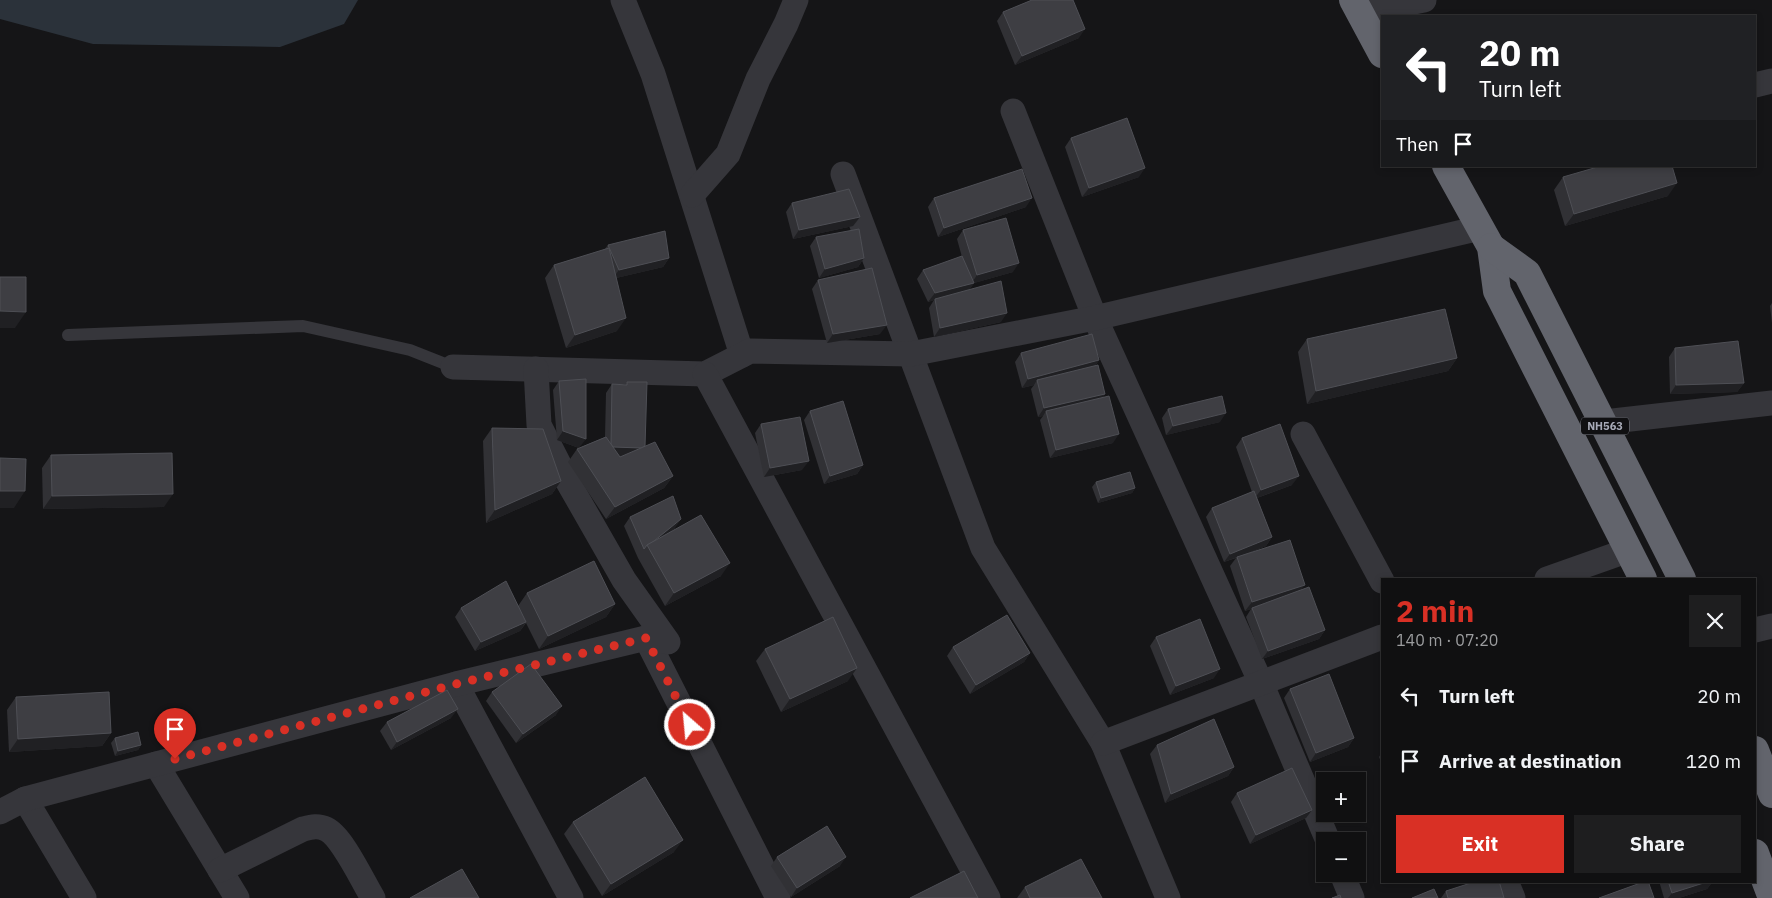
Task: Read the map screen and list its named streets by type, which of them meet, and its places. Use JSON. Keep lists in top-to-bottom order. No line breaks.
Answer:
{"streets":{"highway":["NH563"]},"page":{"turn":["20 m","Turn left"],"then":"Then","heading":["2 min","140 m · 07:20"],"list":[{"name":"Turn left","value":"20 m"},{"name":"Arrive at destination","value":"120 m"}],"map_buttons":["+","−"],"buttons":["Exit","Share"]}}
